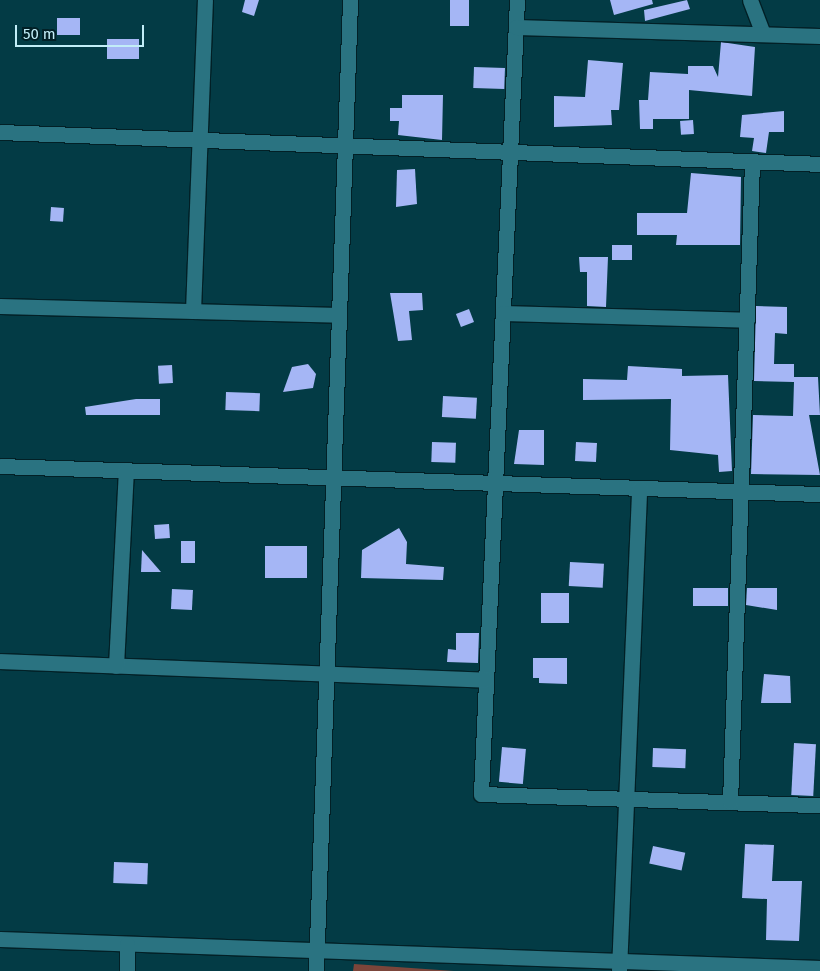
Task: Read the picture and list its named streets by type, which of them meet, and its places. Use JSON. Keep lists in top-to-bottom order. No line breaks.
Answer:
{"scale_bar":"50 m"}
